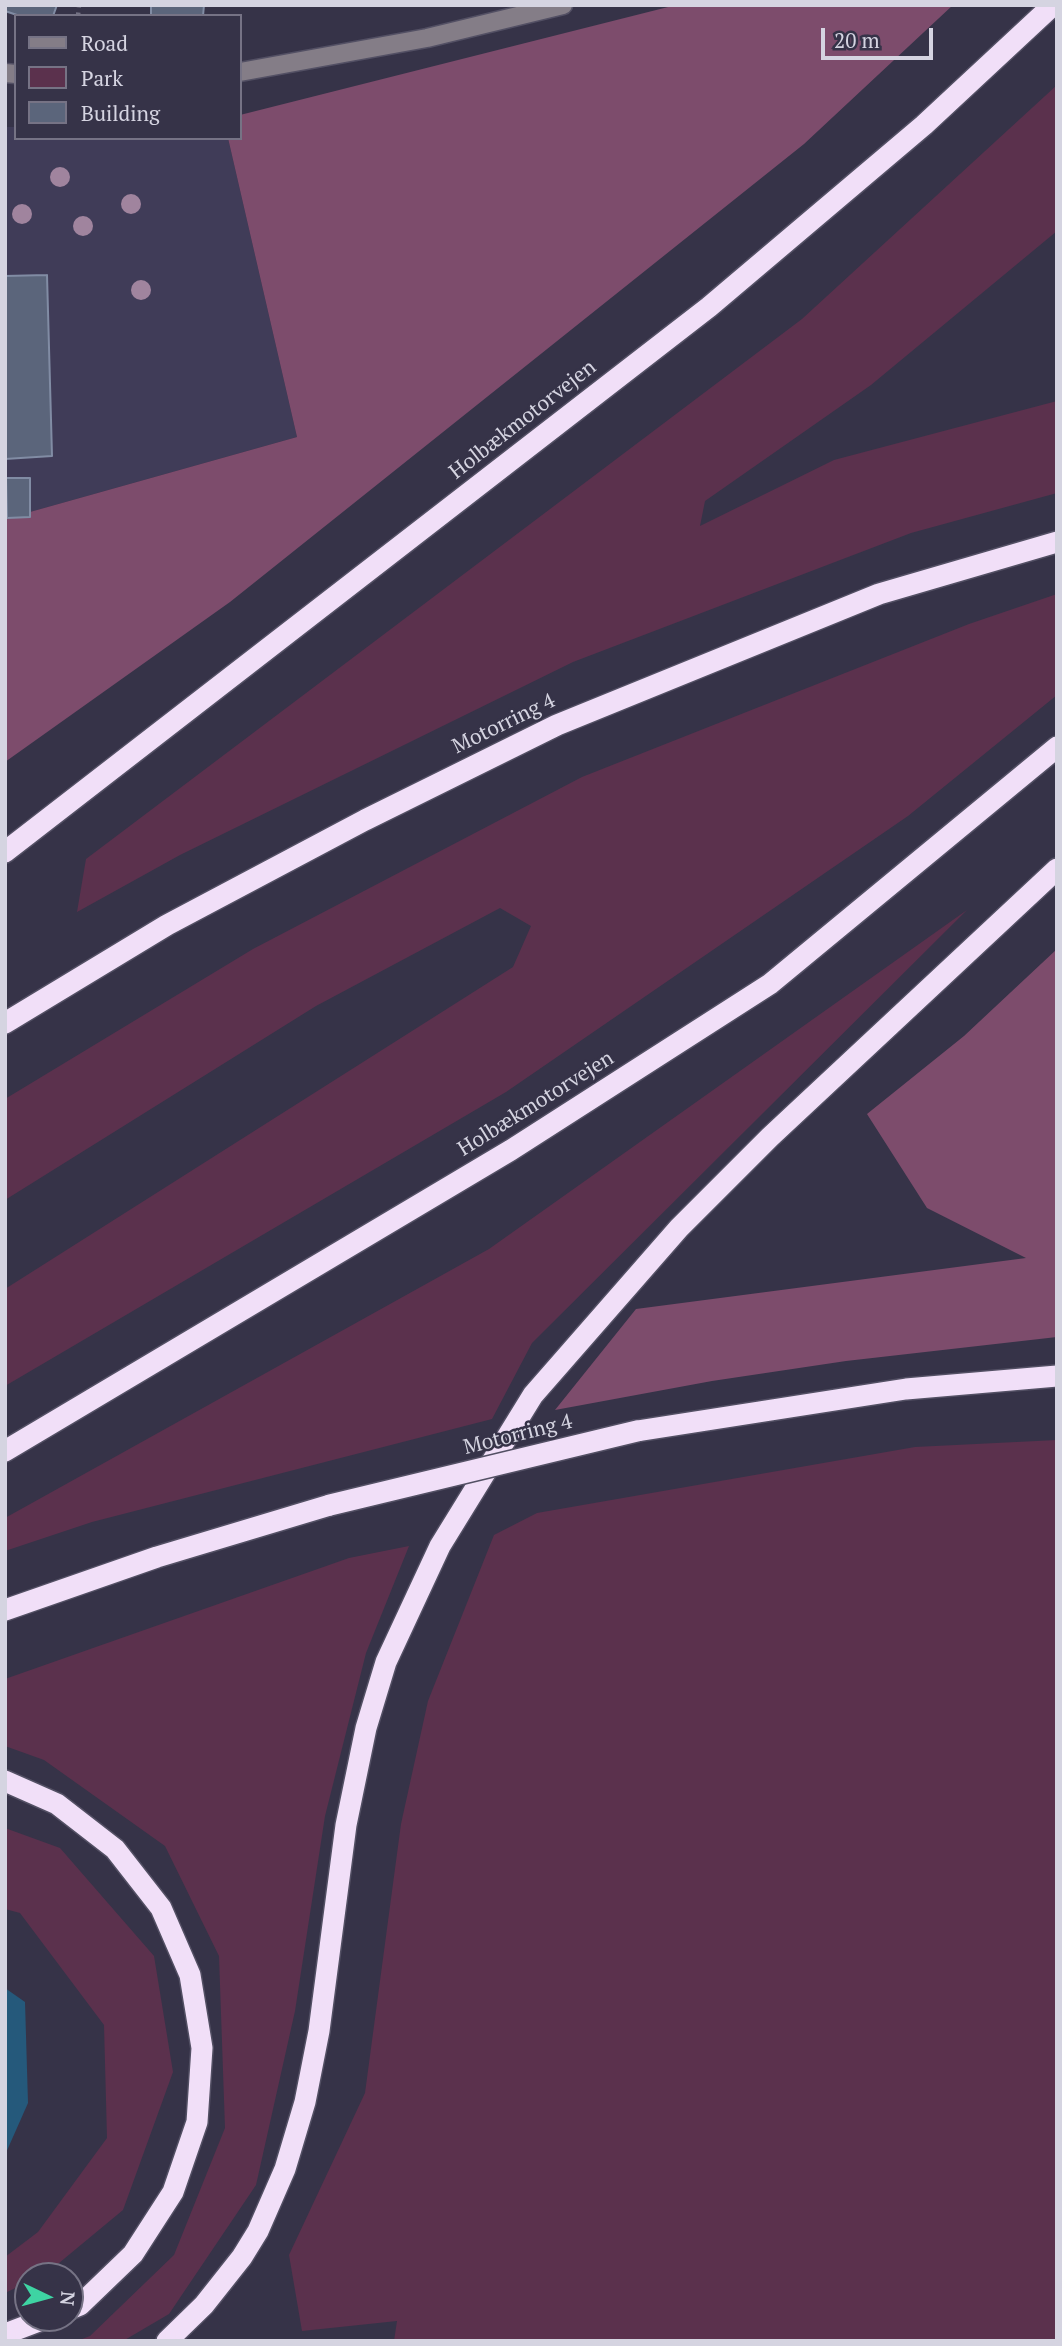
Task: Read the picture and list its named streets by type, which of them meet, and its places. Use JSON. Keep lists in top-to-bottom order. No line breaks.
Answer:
{"streets":{"highway":["Holbækmotorvejen","Motorring 4"]},"legend":["Road","Park","Building"],"scale_bar":"20 m","north":"right"}
